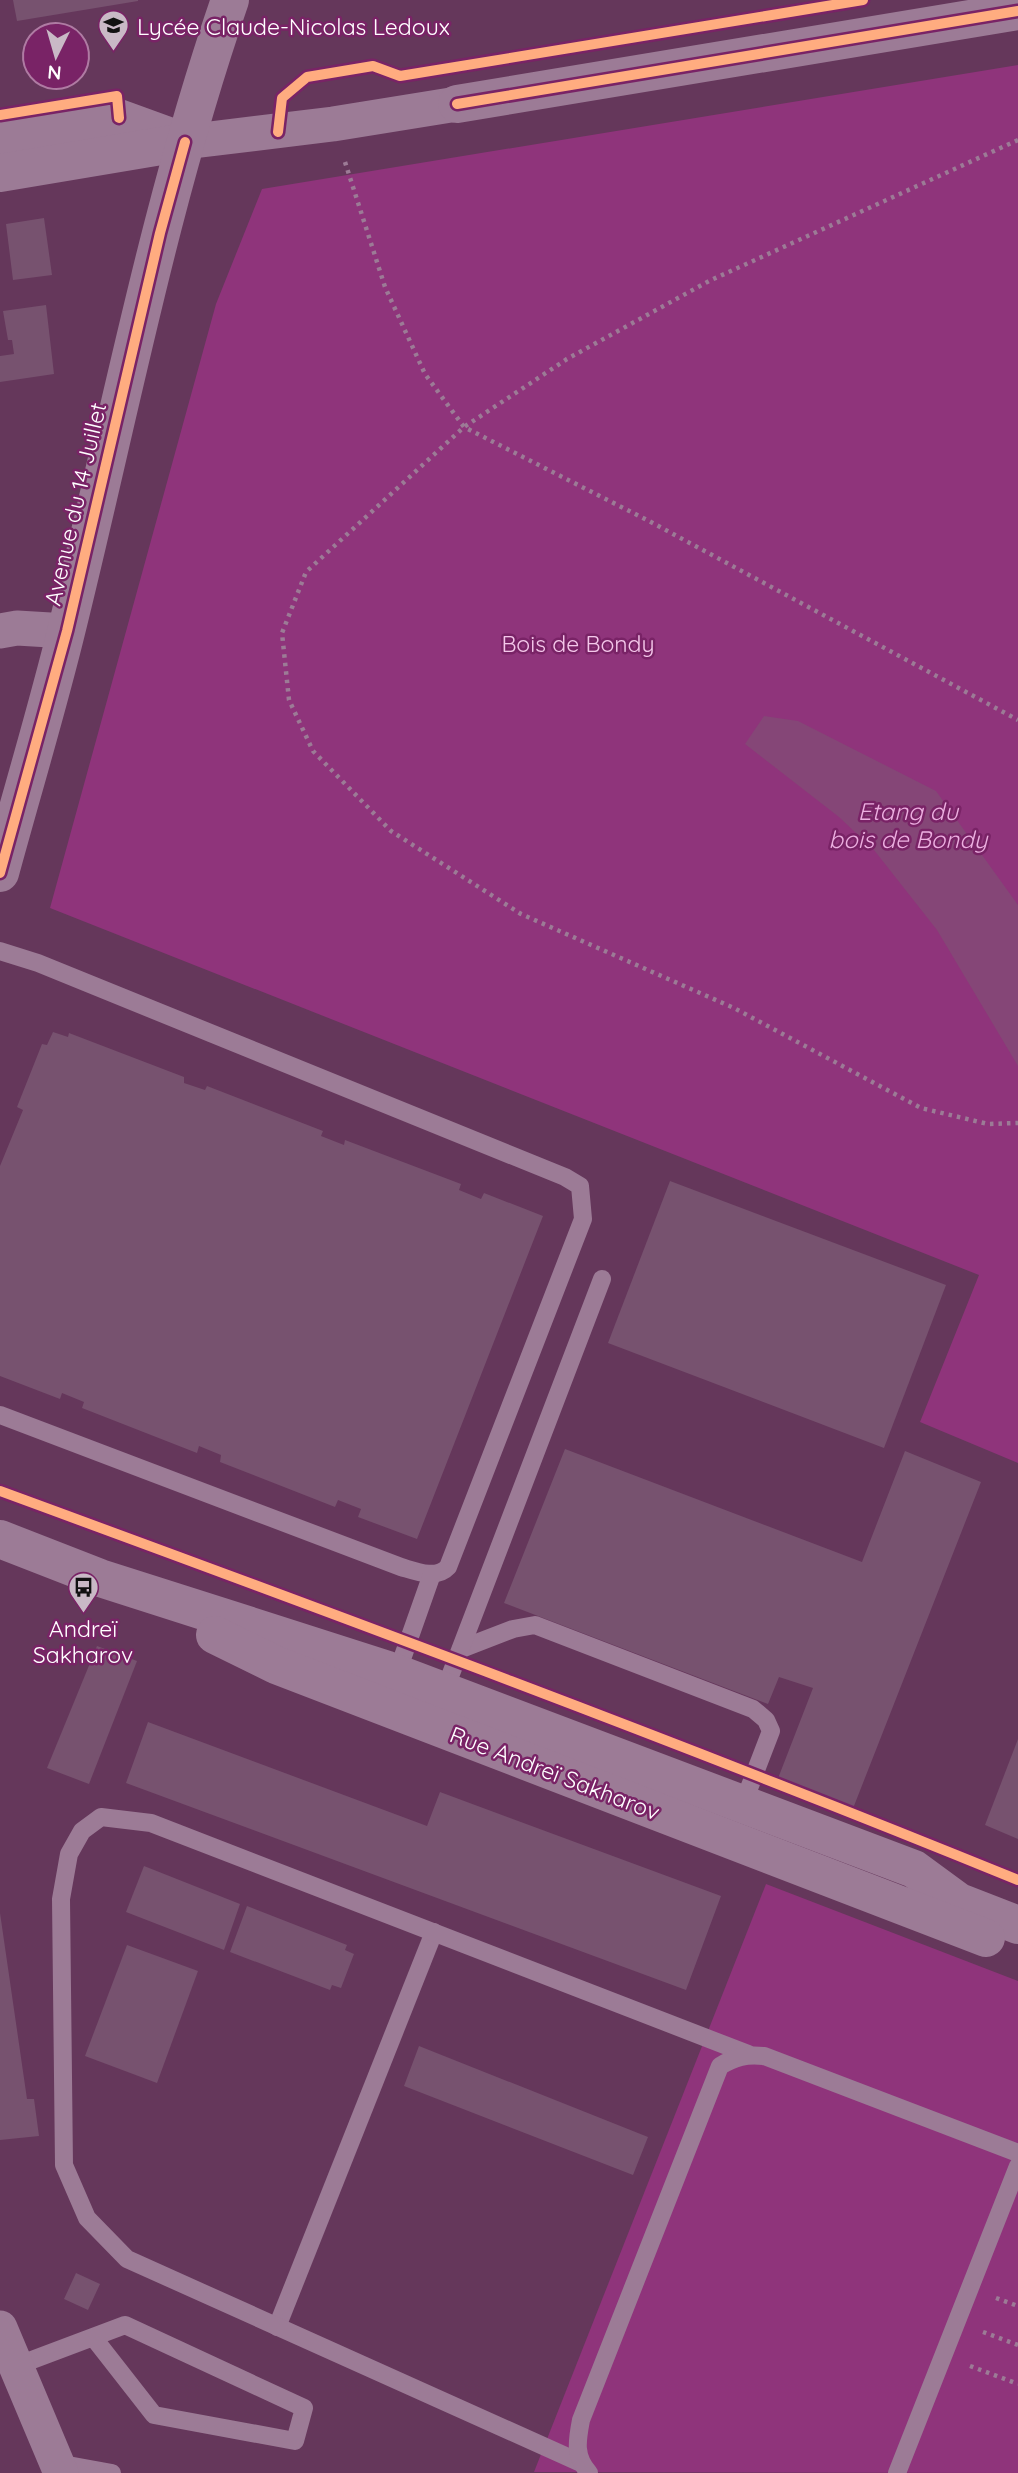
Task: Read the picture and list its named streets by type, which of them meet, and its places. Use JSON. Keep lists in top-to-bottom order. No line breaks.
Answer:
{"streets":{"street":["Avenue du 14 Juillet","Rue Andreï Sakharov"]},"water":["Etang du bois de Bondy"],"parks":["Bois de Bondy"],"places":{"school or university":["Lycée Claude-Nicolas Ledoux"],"bus stop":["Andreï Sakharov"]},"north":"bottom"}
